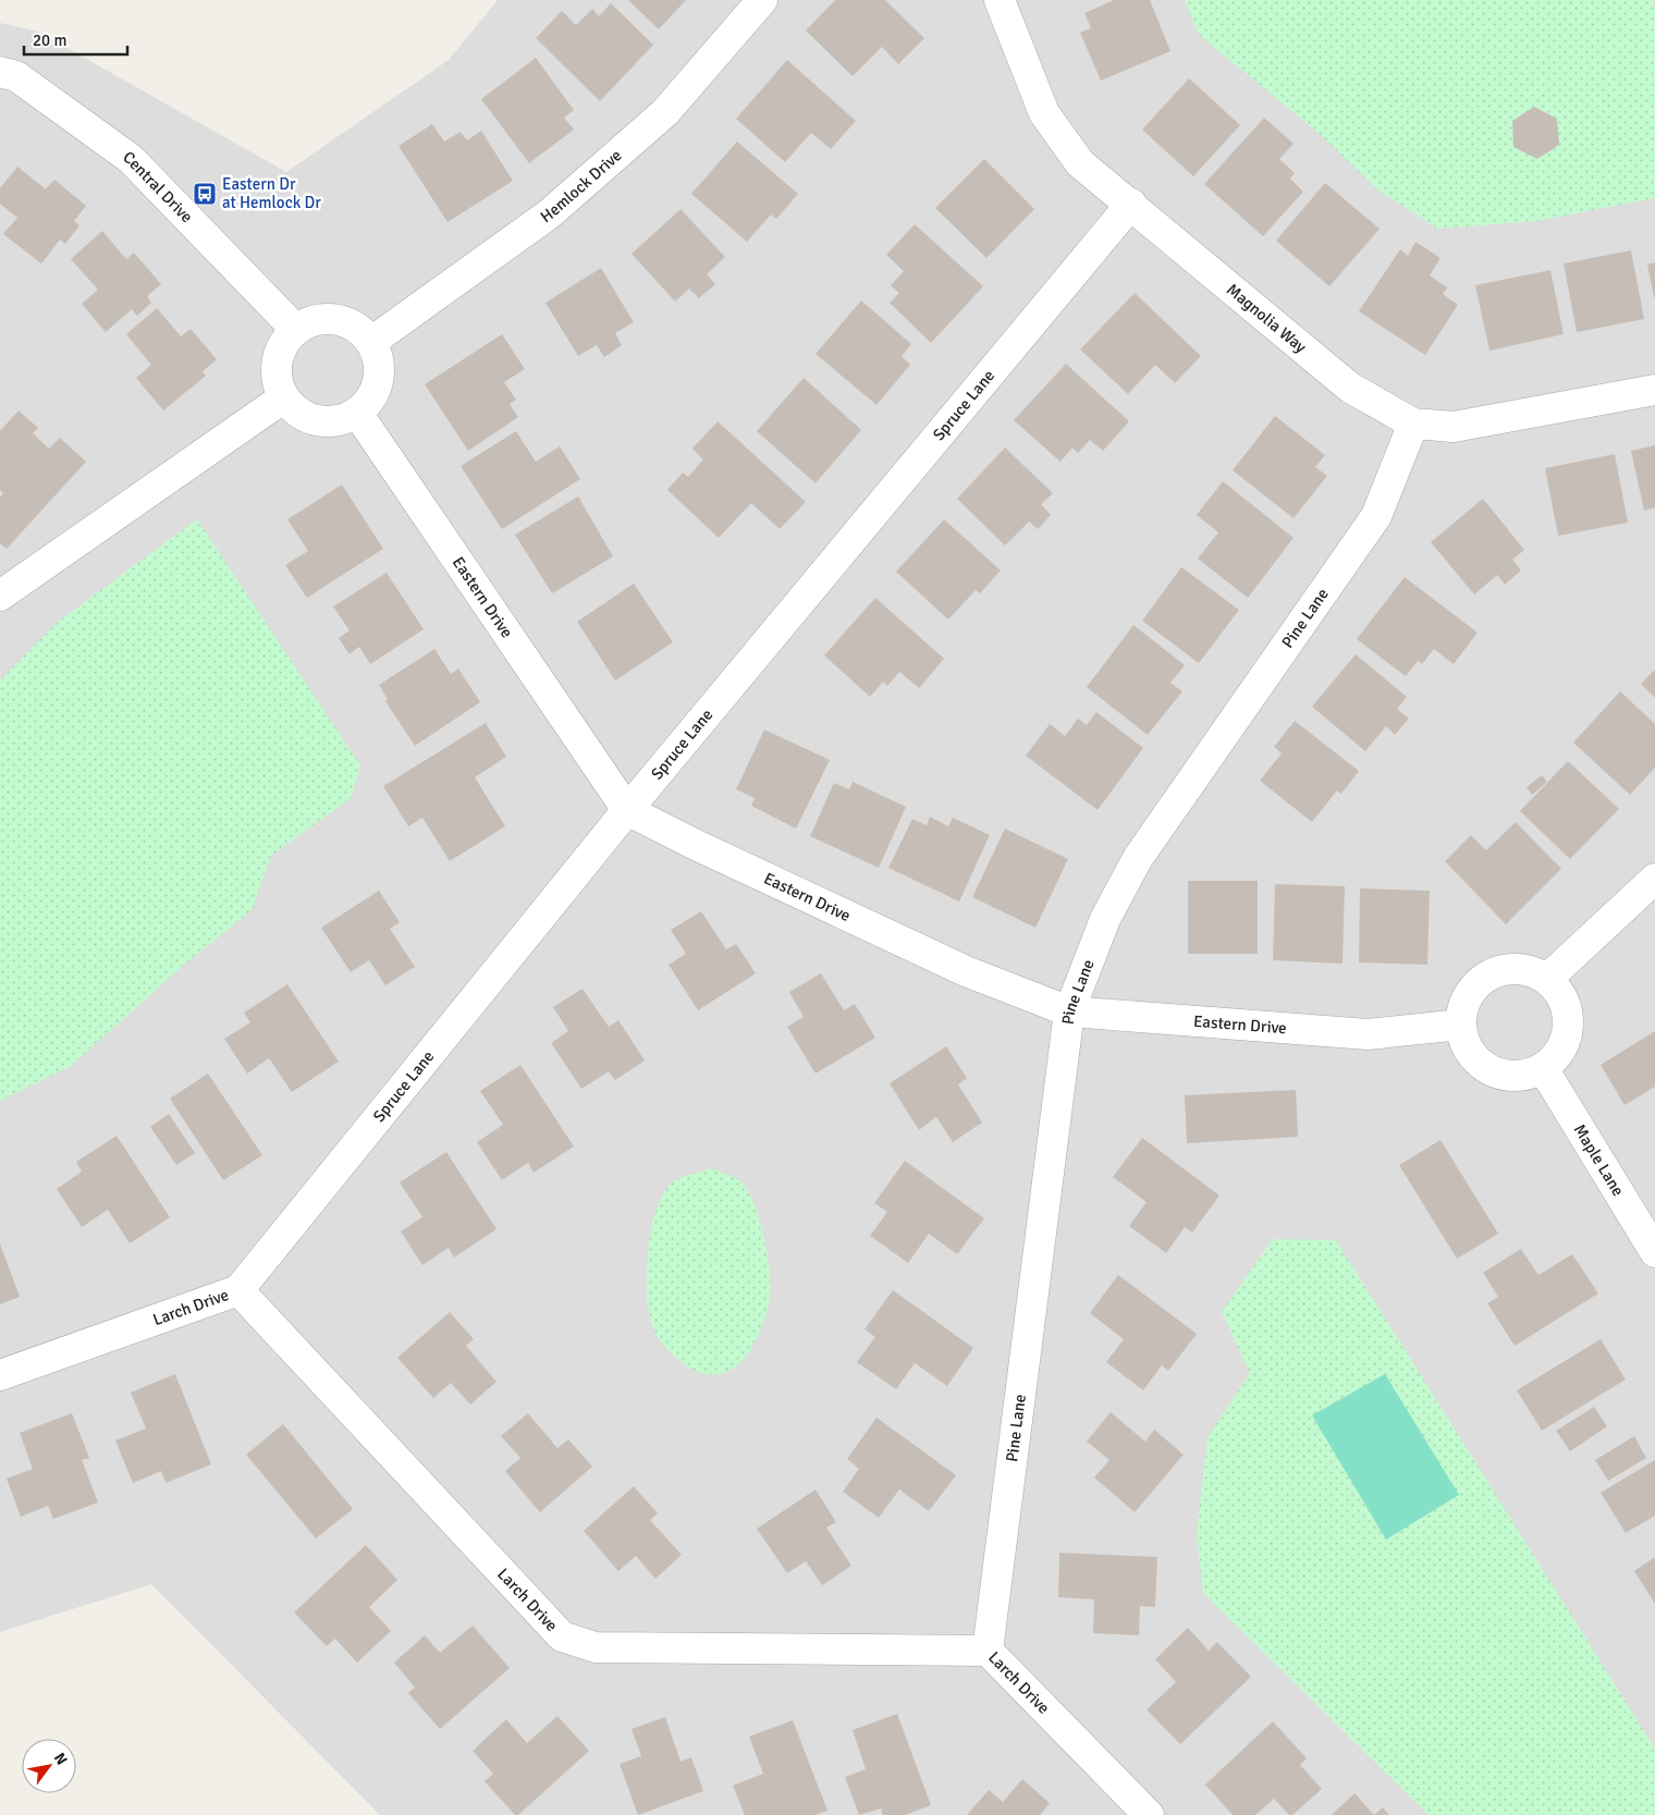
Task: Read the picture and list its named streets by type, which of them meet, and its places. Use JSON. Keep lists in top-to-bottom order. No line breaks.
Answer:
{"streets":{"street":["Hemlock Drive","Central Drive","Magnolia Way","Spruce Lane","Eastern Drive","Pine Lane","Maple Lane","Larch Drive"]},"crossings":[["Hemlock Drive","Central Drive"],["Hemlock Drive","Eastern Drive"],["Central Drive","Eastern Drive"],["Magnolia Way","Spruce Lane"],["Magnolia Way","Pine Lane"],["Spruce Lane","Eastern Drive"],["Spruce Lane","Larch Drive"],["Eastern Drive","Pine Lane"],["Eastern Drive","Maple Lane"],["Pine Lane","Larch Drive"]],"places":{"bus stop":["Eastern Dr at Hemlock Dr"]},"scale_bar":"20 m","north":"top right"}
